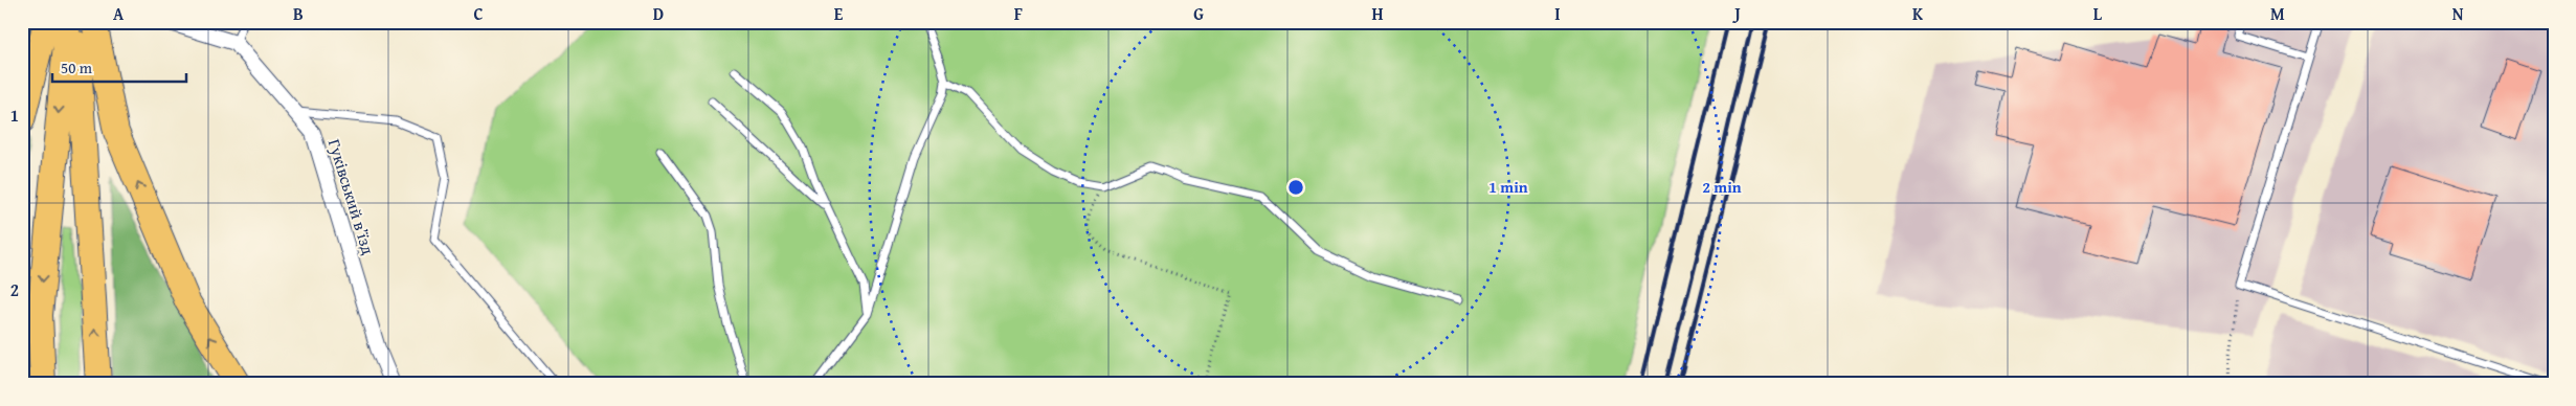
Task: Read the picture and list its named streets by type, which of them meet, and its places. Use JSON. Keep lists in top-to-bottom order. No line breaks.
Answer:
{"streets":{"street":["Гуківський в’їзд"]},"scale_bar":"50 m","grid":{"columns":["A","B","C","D","E","F","G","H","I","J","K","L","M","N"],"rows":["1","2"]},"rings":["1 min","2 min"]}
